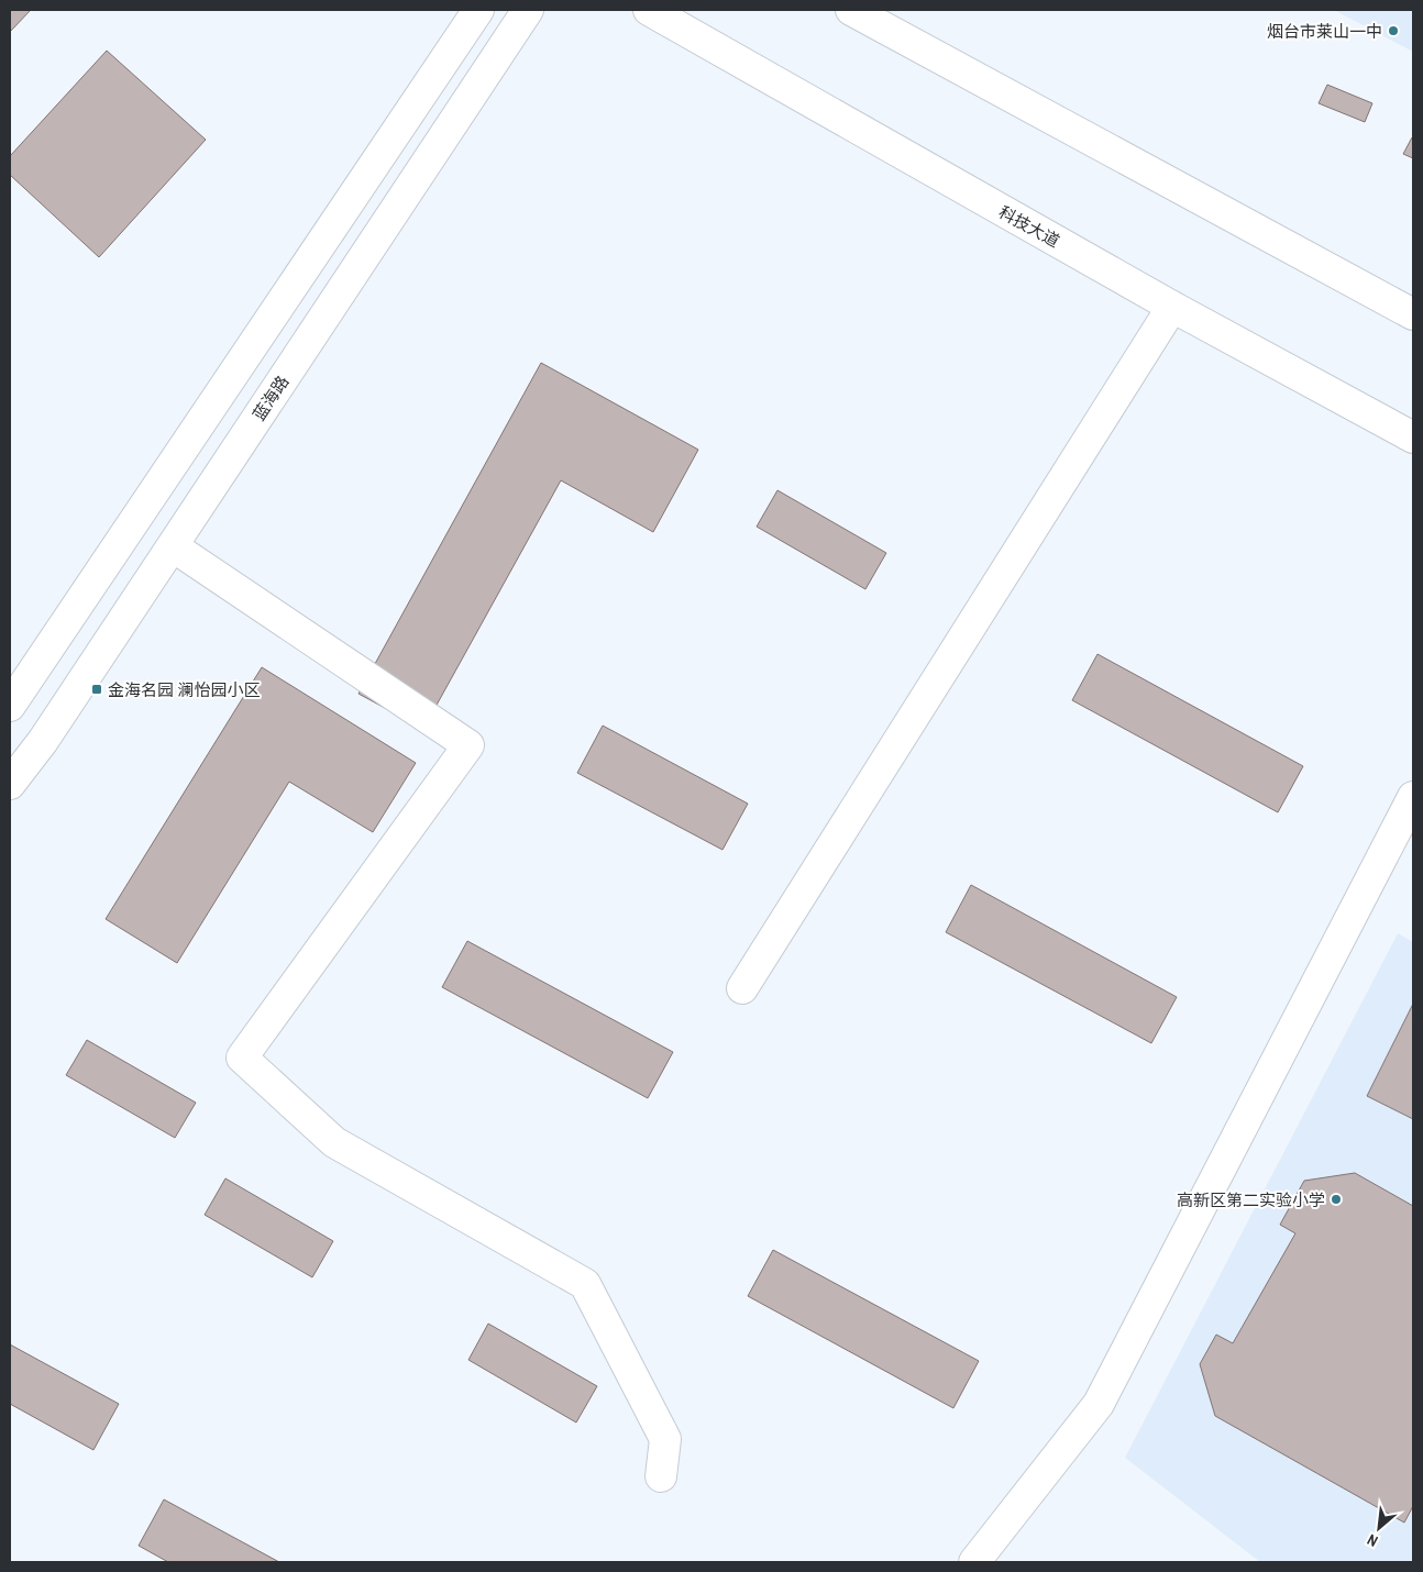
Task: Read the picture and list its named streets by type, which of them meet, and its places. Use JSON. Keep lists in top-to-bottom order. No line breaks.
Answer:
{"streets":{"street":["科技大道","蓝海路"]},"places":{"other":["烟台市莱山一中","高新区第二实验小学"],"transit":["金海名园 澜怡园小区"]},"north":"bottom left"}
